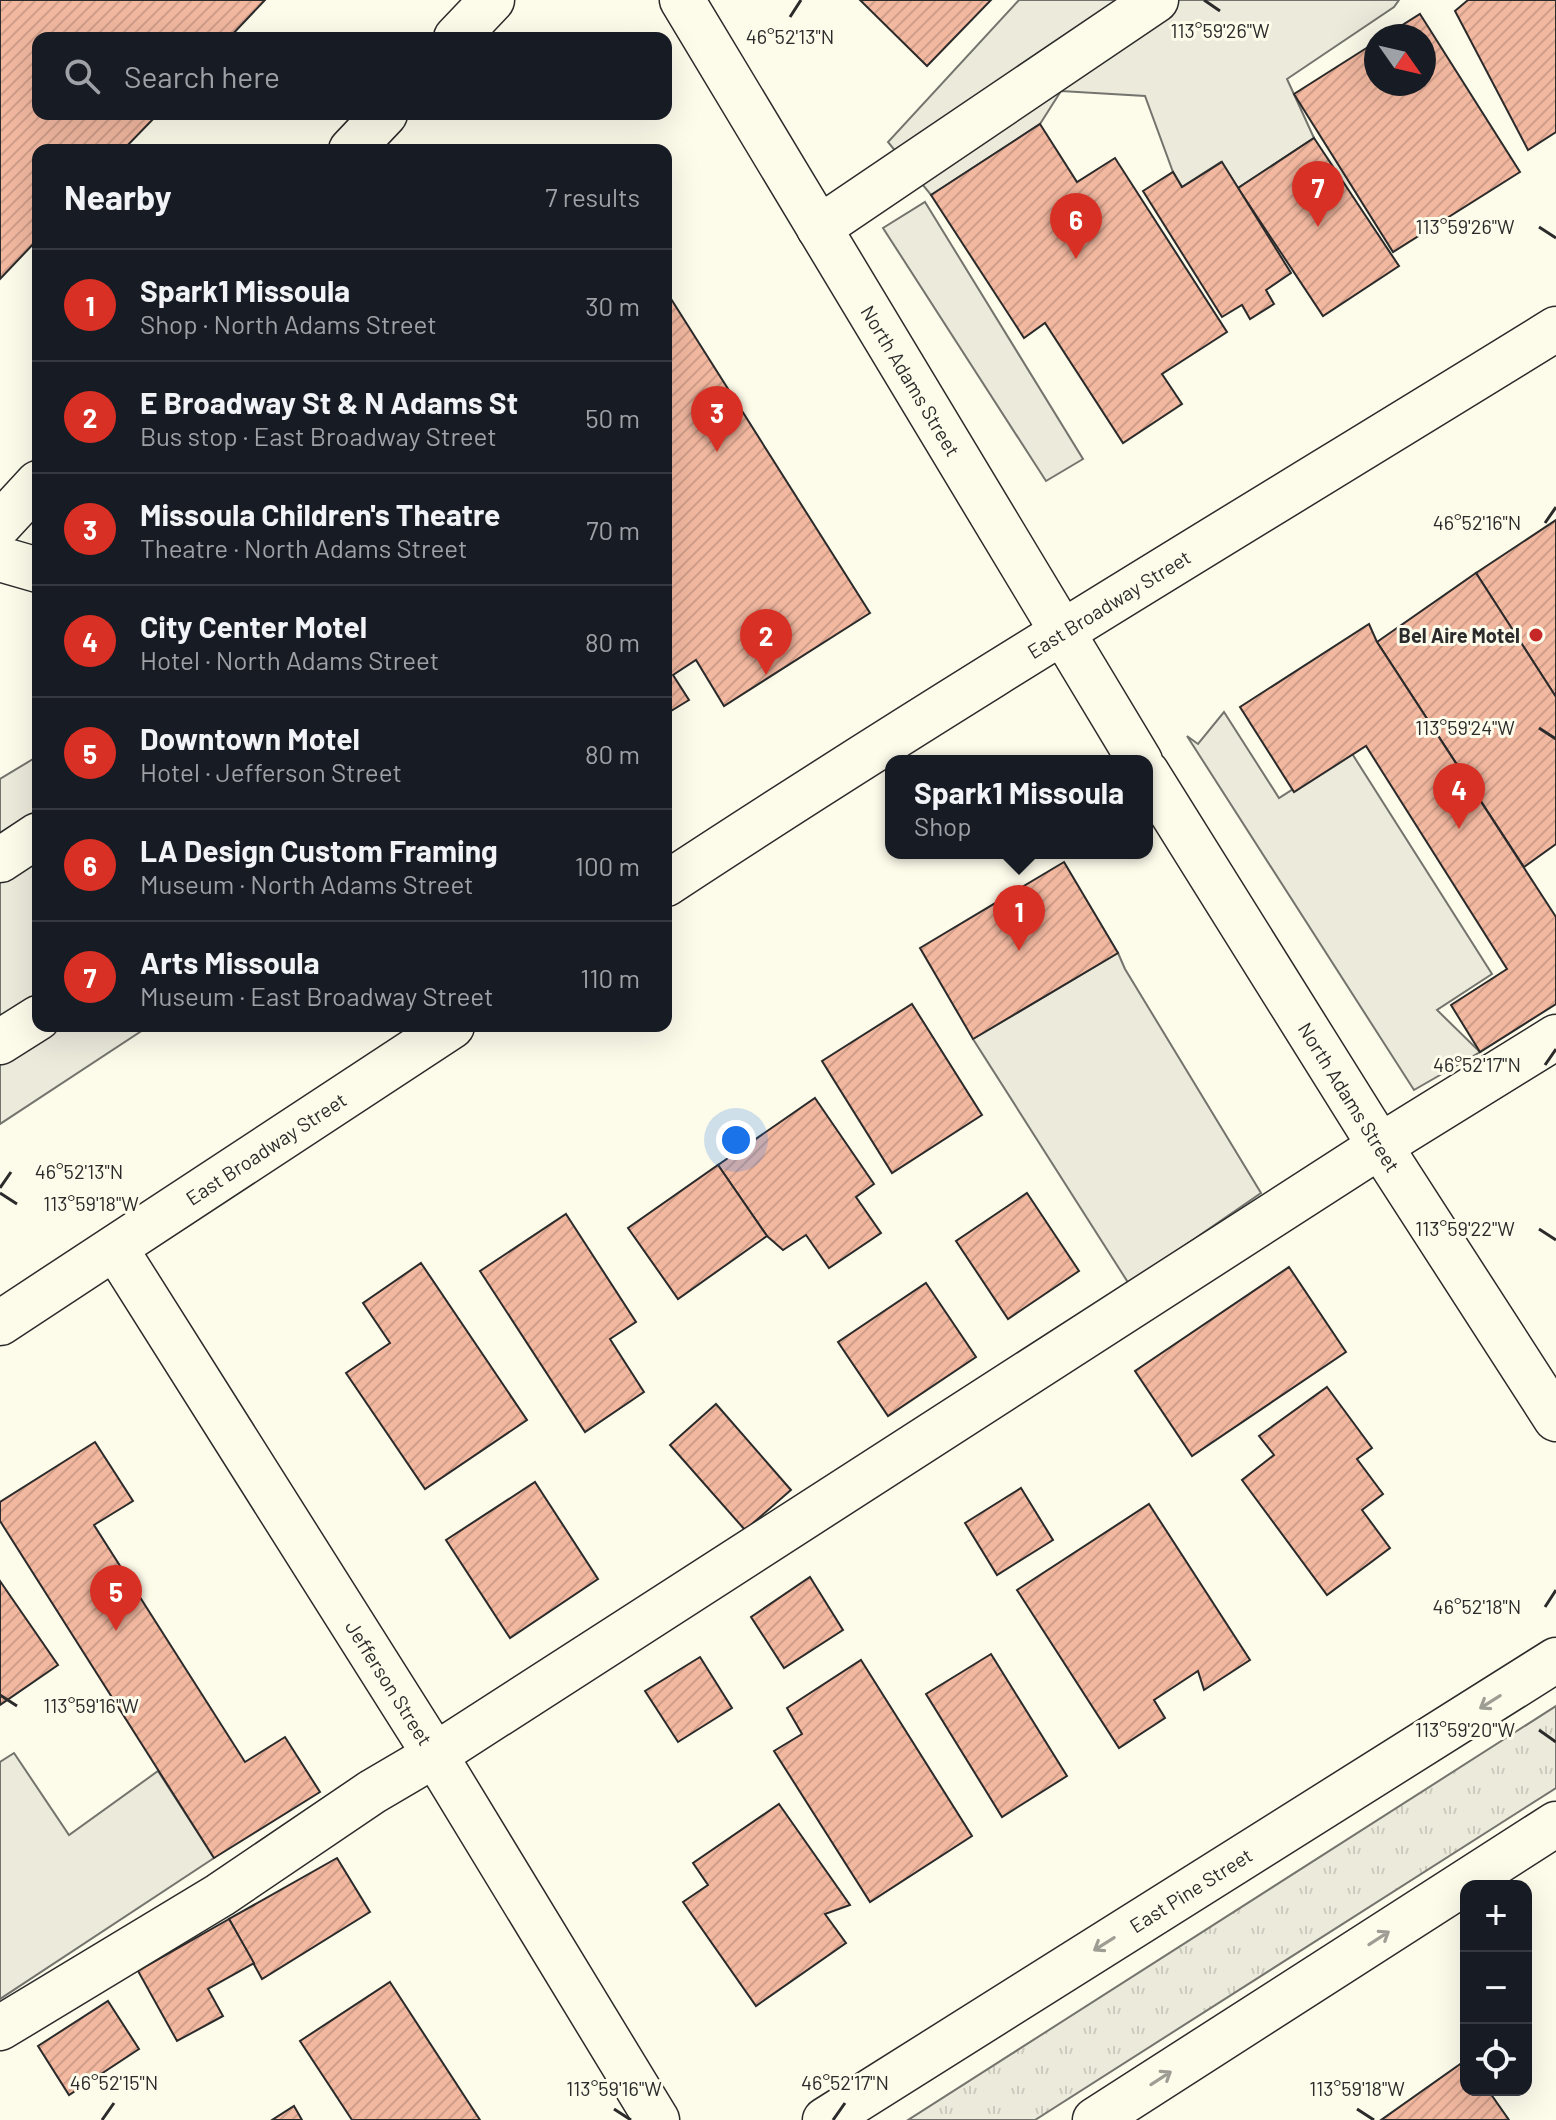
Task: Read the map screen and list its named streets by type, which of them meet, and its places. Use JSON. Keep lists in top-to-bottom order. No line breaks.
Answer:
{"streets":{"street":["North Adams Street","East Broadway Street","Jefferson Street","East Pine Street"]},"crossings":[["North Adams Street","East Broadway Street"],["East Broadway Street","Jefferson Street"]],"places":["Bel Aire Motel"],"north":"bottom right","page":{"search":"Search here","heading":["Nearby","7 results"],"pins":["7","6","3","2","4","1","5"],"list":[{"mark":"1","name":"Spark1 Missoula","note":"Shop · North Adams Street","value":"30 m"},{"mark":"2","name":"E Broadway St & N Adams St","note":"Bus stop · East Broadway Street","value":"50 m"},{"mark":"3","name":"Missoula Children's Theatre","note":"Theatre · North Adams Street","value":"70 m"},{"mark":"4","name":"City Center Motel","note":"Hotel · North Adams Street","value":"80 m"},{"mark":"5","name":"Downtown Motel","note":"Hotel · Jefferson Street","value":"80 m"},{"mark":"6","name":"LA Design Custom Framing","note":"Museum · North Adams Street","value":"100 m"},{"mark":"7","name":"Arts Missoula","note":"Museum · East Broadway Street","value":"110 m"}],"popup":["Spark1 Missoula","Shop"],"map_buttons":["+","−"]},"coordinates":["113°59'26\"W","46°52'13\"N","46°52'16\"N","113°59'24\"W","46°52'17\"N","113°59'18\"W","113°59'22\"W","46°52'18\"N","113°59'16\"W","113°59'20\"W","46°52'15\"N"]}
